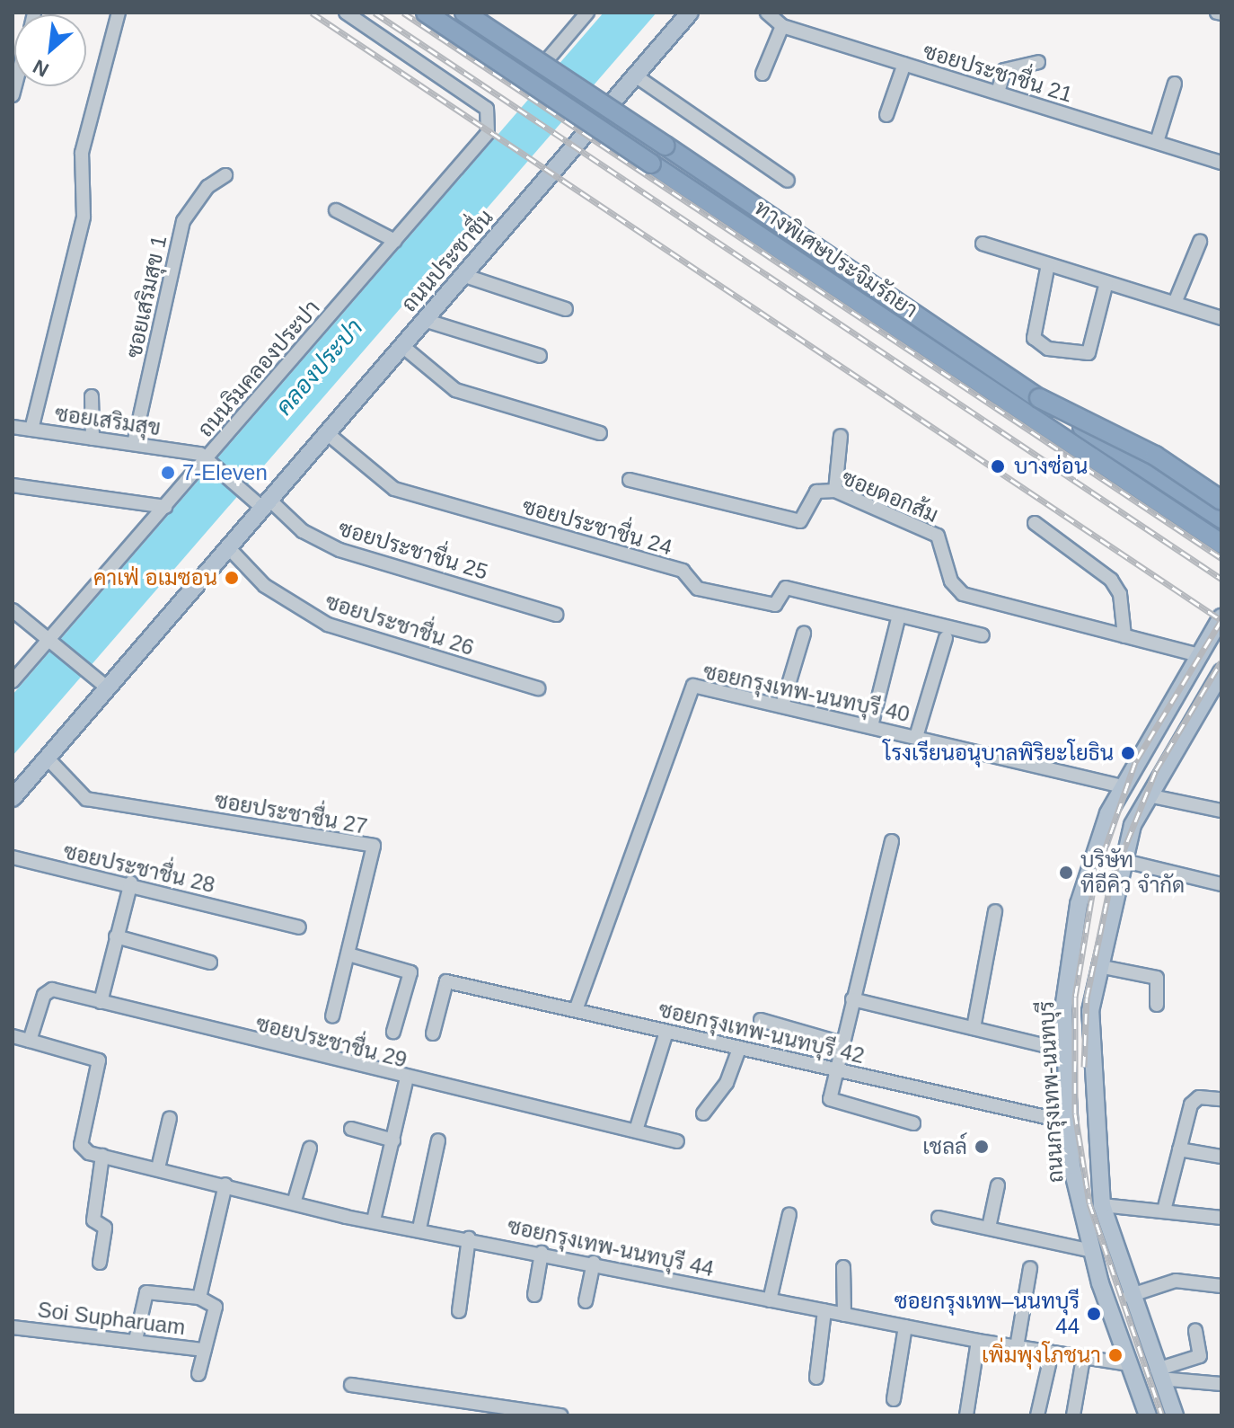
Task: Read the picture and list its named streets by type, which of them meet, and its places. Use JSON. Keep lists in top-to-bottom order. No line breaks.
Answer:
{"streets":{"highway":["ทางพิเศษประจิมรัถยา"],"main road":["ถนนประชาชื่น","ถนนกรุงเทพ-นนทบุรี"],"street":["ซอยประชาชื่น 21","ซอยเสริมสุข 1","ถนนริมคลองประปา","ซอยเสริมสุข","ซอยดอกส้ม","ซอยประชาชื่น 24","ซอยประชาชื่น 25","ซอยประชาชื่น 26","ซอยกรุงเทพ-นนทบุรี 40","ซอยประชาชื่น 27","ซอยประชาชื่น 28","ซอยกรุงเทพ-นนทบุรี 42","ซอยประชาชื่น 29","ซอยกรุงเทพ-นนทบุรี 44","Soi Supharuam"]},"crossings":[["ถนนประชาชื่น","ซอยประชาชื่น 24"],["ถนนประชาชื่น","ซอยประชาชื่น 25"],["ถนนประชาชื่น","ซอยประชาชื่น 26"],["ถนนประชาชื่น","ซอยประชาชื่น 27"],["ซอยเสริมสุข 1","ซอยเสริมสุข"],["ถนนริมคลองประปา","ซอยเสริมสุข"],["ซอยดอกส้ม","ถนนกรุงเทพ-นนทบุรี"],["ซอยกรุงเทพ-นนทบุรี 40","ซอยกรุงเทพ-นนทบุรี 42"],["ซอยกรุงเทพ-นนทบุรี 40","ถนนกรุงเทพ-นนทบุรี"],["ซอยกรุงเทพ-นนทบุรี 42","ถนนกรุงเทพ-นนทบุรี"],["ถนนกรุงเทพ-นนทบุรี","ซอยกรุงเทพ-นนทบุรี 44"]],"water":["คลองประปา"],"places":["บางซ่อน","7-Eleven","คาเฟ่ อเมซอน","โรงเรียนอนุบาลพิริยะโยธิน","บริษัท ทีอีคิว จำกัด","เชลล์","ซอยกรุงเทพ–นนทบุรี 44","เพิ่มพุงโภชนา"],"north":"bottom left"}
